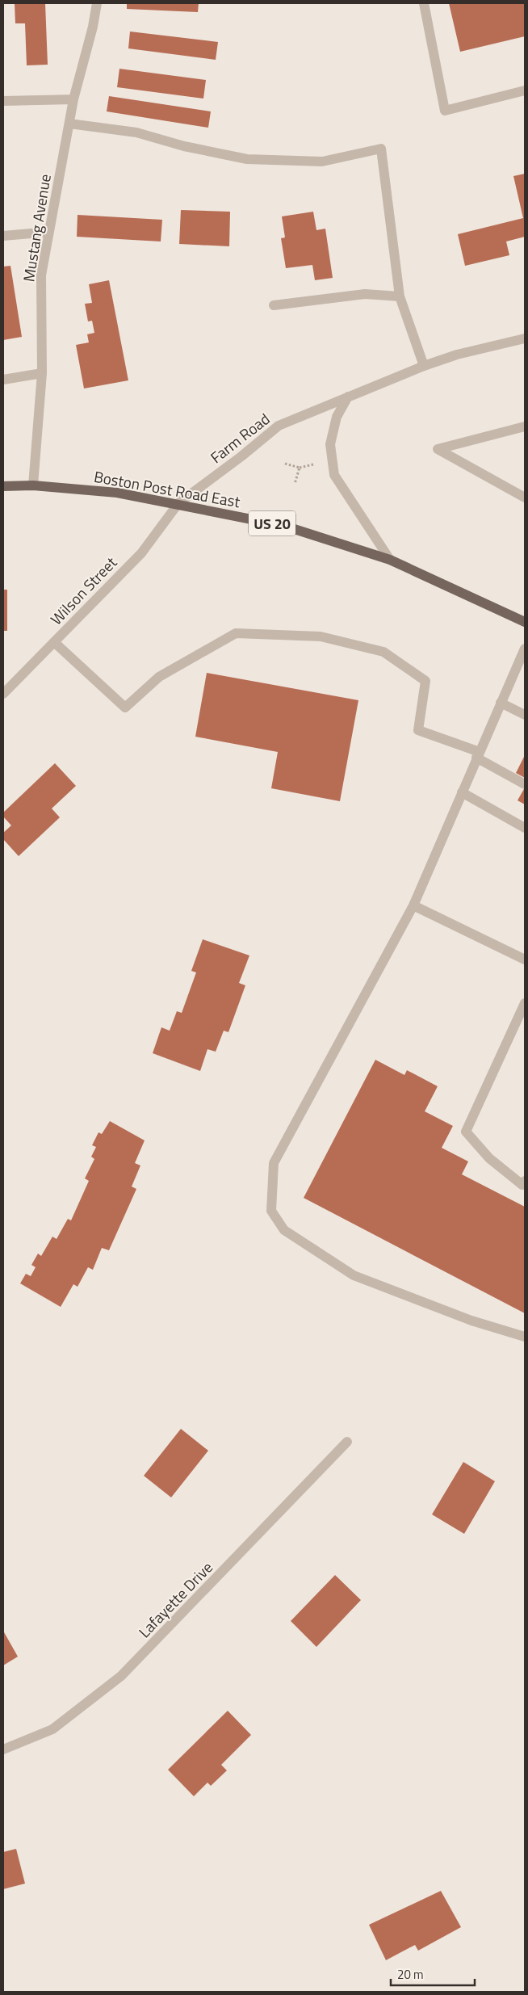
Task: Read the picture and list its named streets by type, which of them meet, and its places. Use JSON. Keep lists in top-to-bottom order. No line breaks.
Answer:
{"streets":{"main road":["Boston Post Road East","US 20"],"street":["Mustang Avenue","Farm Road","Wilson Street","Lafayette Drive"]},"crossings":[["Mustang Avenue","Boston Post Road East"],["Farm Road","Boston Post Road East"],["Farm Road","Wilson Street"],["Boston Post Road East","Wilson Street"]],"scale_bar":"20 m"}
